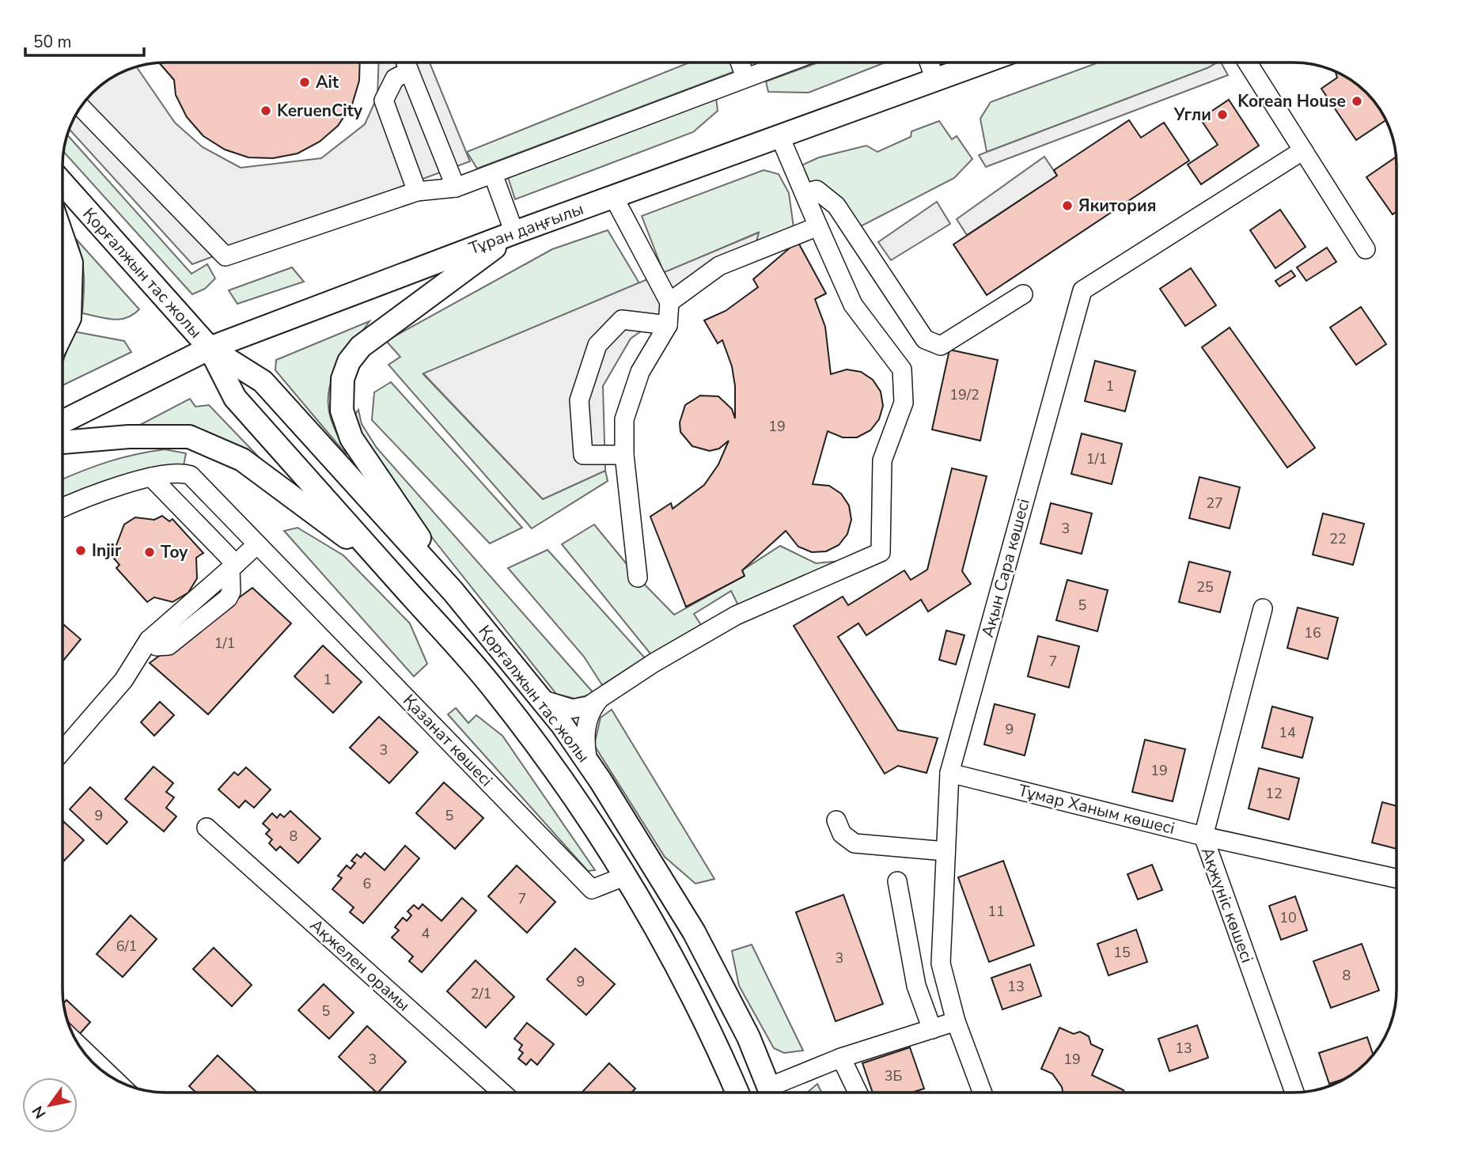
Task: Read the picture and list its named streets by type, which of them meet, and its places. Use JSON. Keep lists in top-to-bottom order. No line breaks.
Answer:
{"streets":{"main road":["Тұран даңғылы","Қорғалжын тас жолы"],"street":["Ақын Сара көшесі","Қазанат көшесі","Тұмар Ханым көшесі","Ақжүніс көшесі","Ақжелен орамы"]},"crossings":[["Тұран даңғылы","Қорғалжын тас жолы"],["Қорғалжын тас жолы","Қазанат көшесі"],["Ақын Сара көшесі","Тұмар Ханым көшесі"],["Тұмар Ханым көшесі","Ақжүніс көшесі"]],"places":["Ait","Korean House","KeruenCity","Угли","Якитория","Injir","Toy"],"house_numbers":["1","19/2","19","1/1","27","3","22","25","5","16","1/1","7","1","9","14","3","19","12","9","5","8","6","7","11","10","4","6/1","15","3","8","9","13","2/1","5","13","3","19","3Б"],"scale_bar":"50 m","north":"bottom left"}
